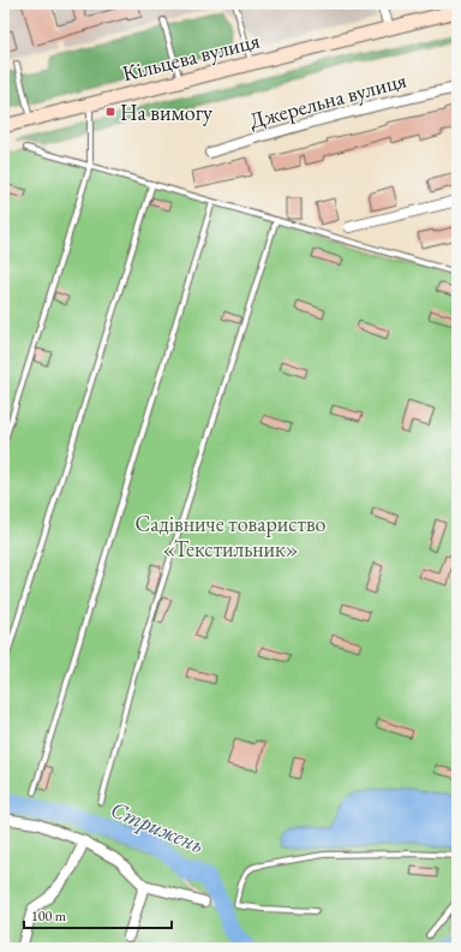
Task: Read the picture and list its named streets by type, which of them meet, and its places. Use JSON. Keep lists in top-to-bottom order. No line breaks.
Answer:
{"streets":{"main road":["Кільцева вулиця"],"street":["Джерельна вулиця"]},"water":["Стрижень"],"parks":["Садівниче товариство «Текстильник»"],"places":{"transit":["На вимогу"]},"scale_bar":"100 m"}
